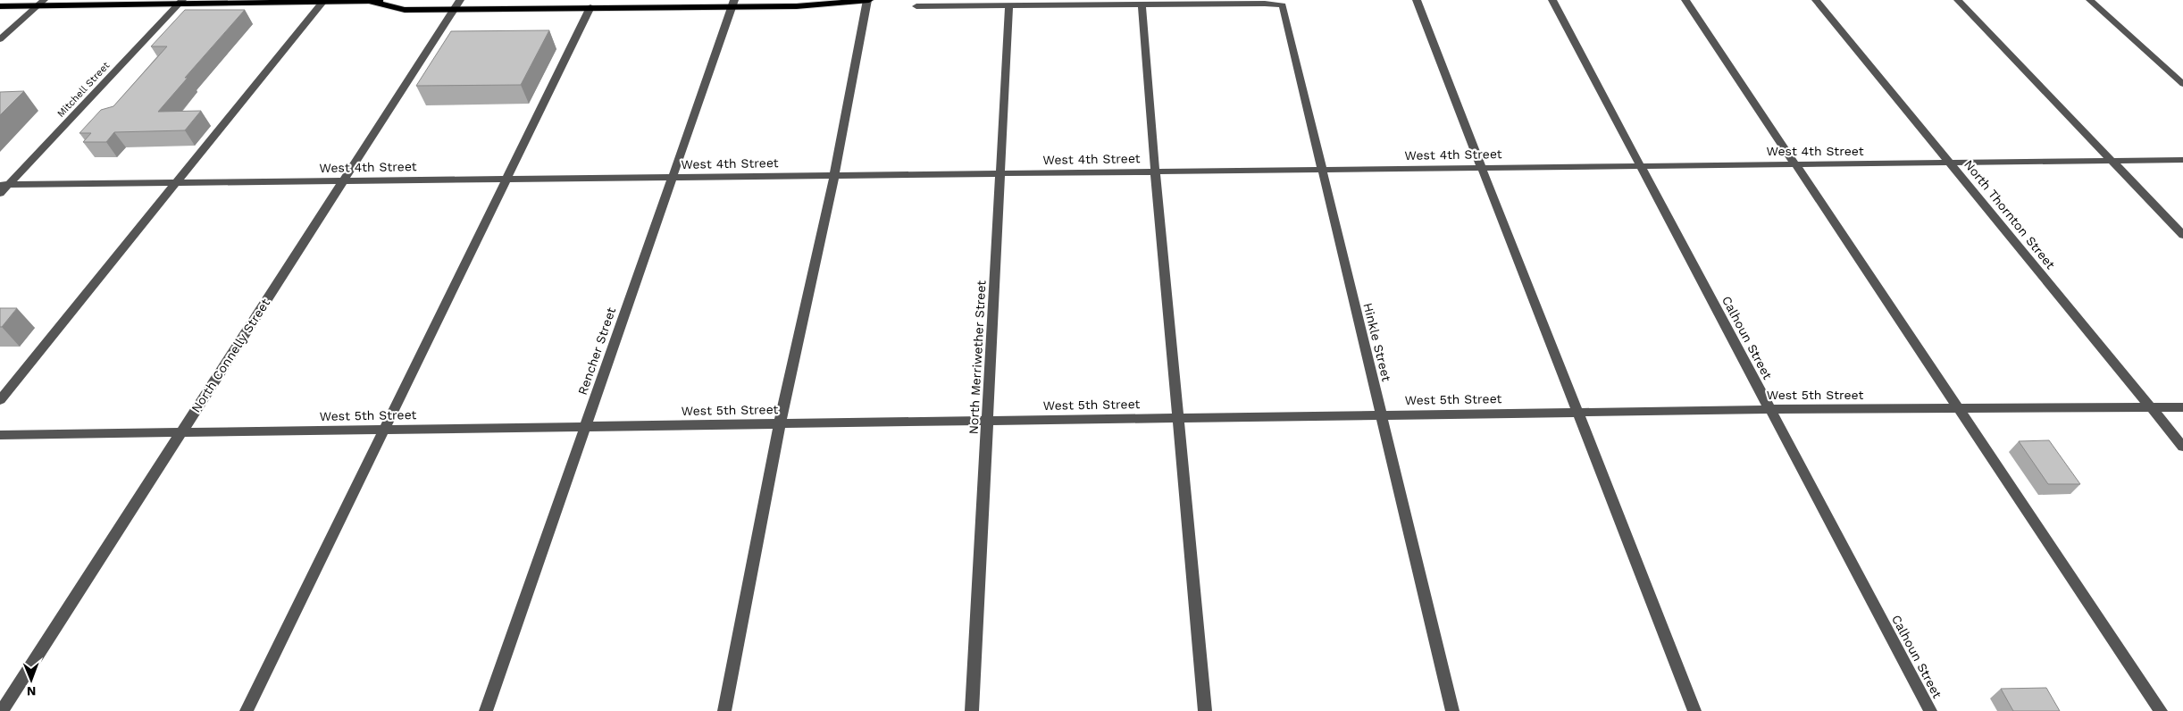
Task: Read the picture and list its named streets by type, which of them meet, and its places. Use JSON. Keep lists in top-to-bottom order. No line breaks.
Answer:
{"streets":{"street":["Mitchell Street","West 4th Street","North Thornton Street","Calhoun Street","Hinkle Street","Rencher Street","North Connelly Street","North Merriwether Street","West 5th Street"]},"crossings":[["Mitchell Street","West 4th Street"],["West 4th Street","North Thornton Street"],["West 4th Street","Calhoun Street"],["West 4th Street","Hinkle Street"],["West 4th Street","Rencher Street"],["West 4th Street","North Connelly Street"],["West 4th Street","North Merriwether Street"],["North Thornton Street","West 5th Street"],["Calhoun Street","West 5th Street"],["Hinkle Street","West 5th Street"],["Rencher Street","West 5th Street"],["North Connelly Street","West 5th Street"],["North Merriwether Street","West 5th Street"]],"north":"bottom"}
